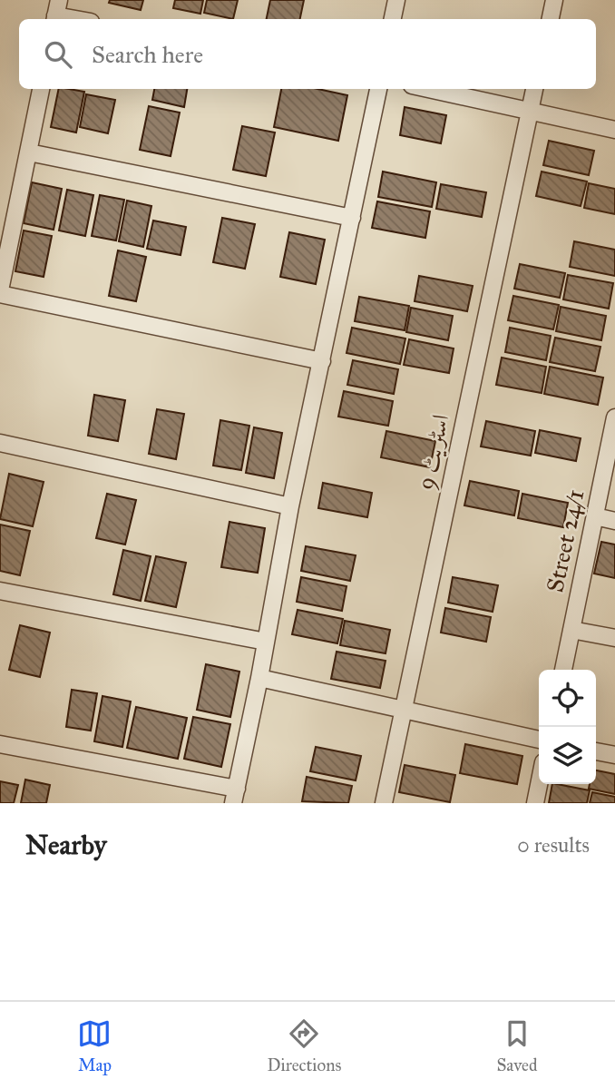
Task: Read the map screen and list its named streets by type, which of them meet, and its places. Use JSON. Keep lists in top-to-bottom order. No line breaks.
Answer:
{"streets":{"street":["اسٹریٹ 9","Street 24/1"]},"page":{"search":"Search here","heading":["Nearby","0 results"],"nav":["Map","Directions","Saved"]}}
